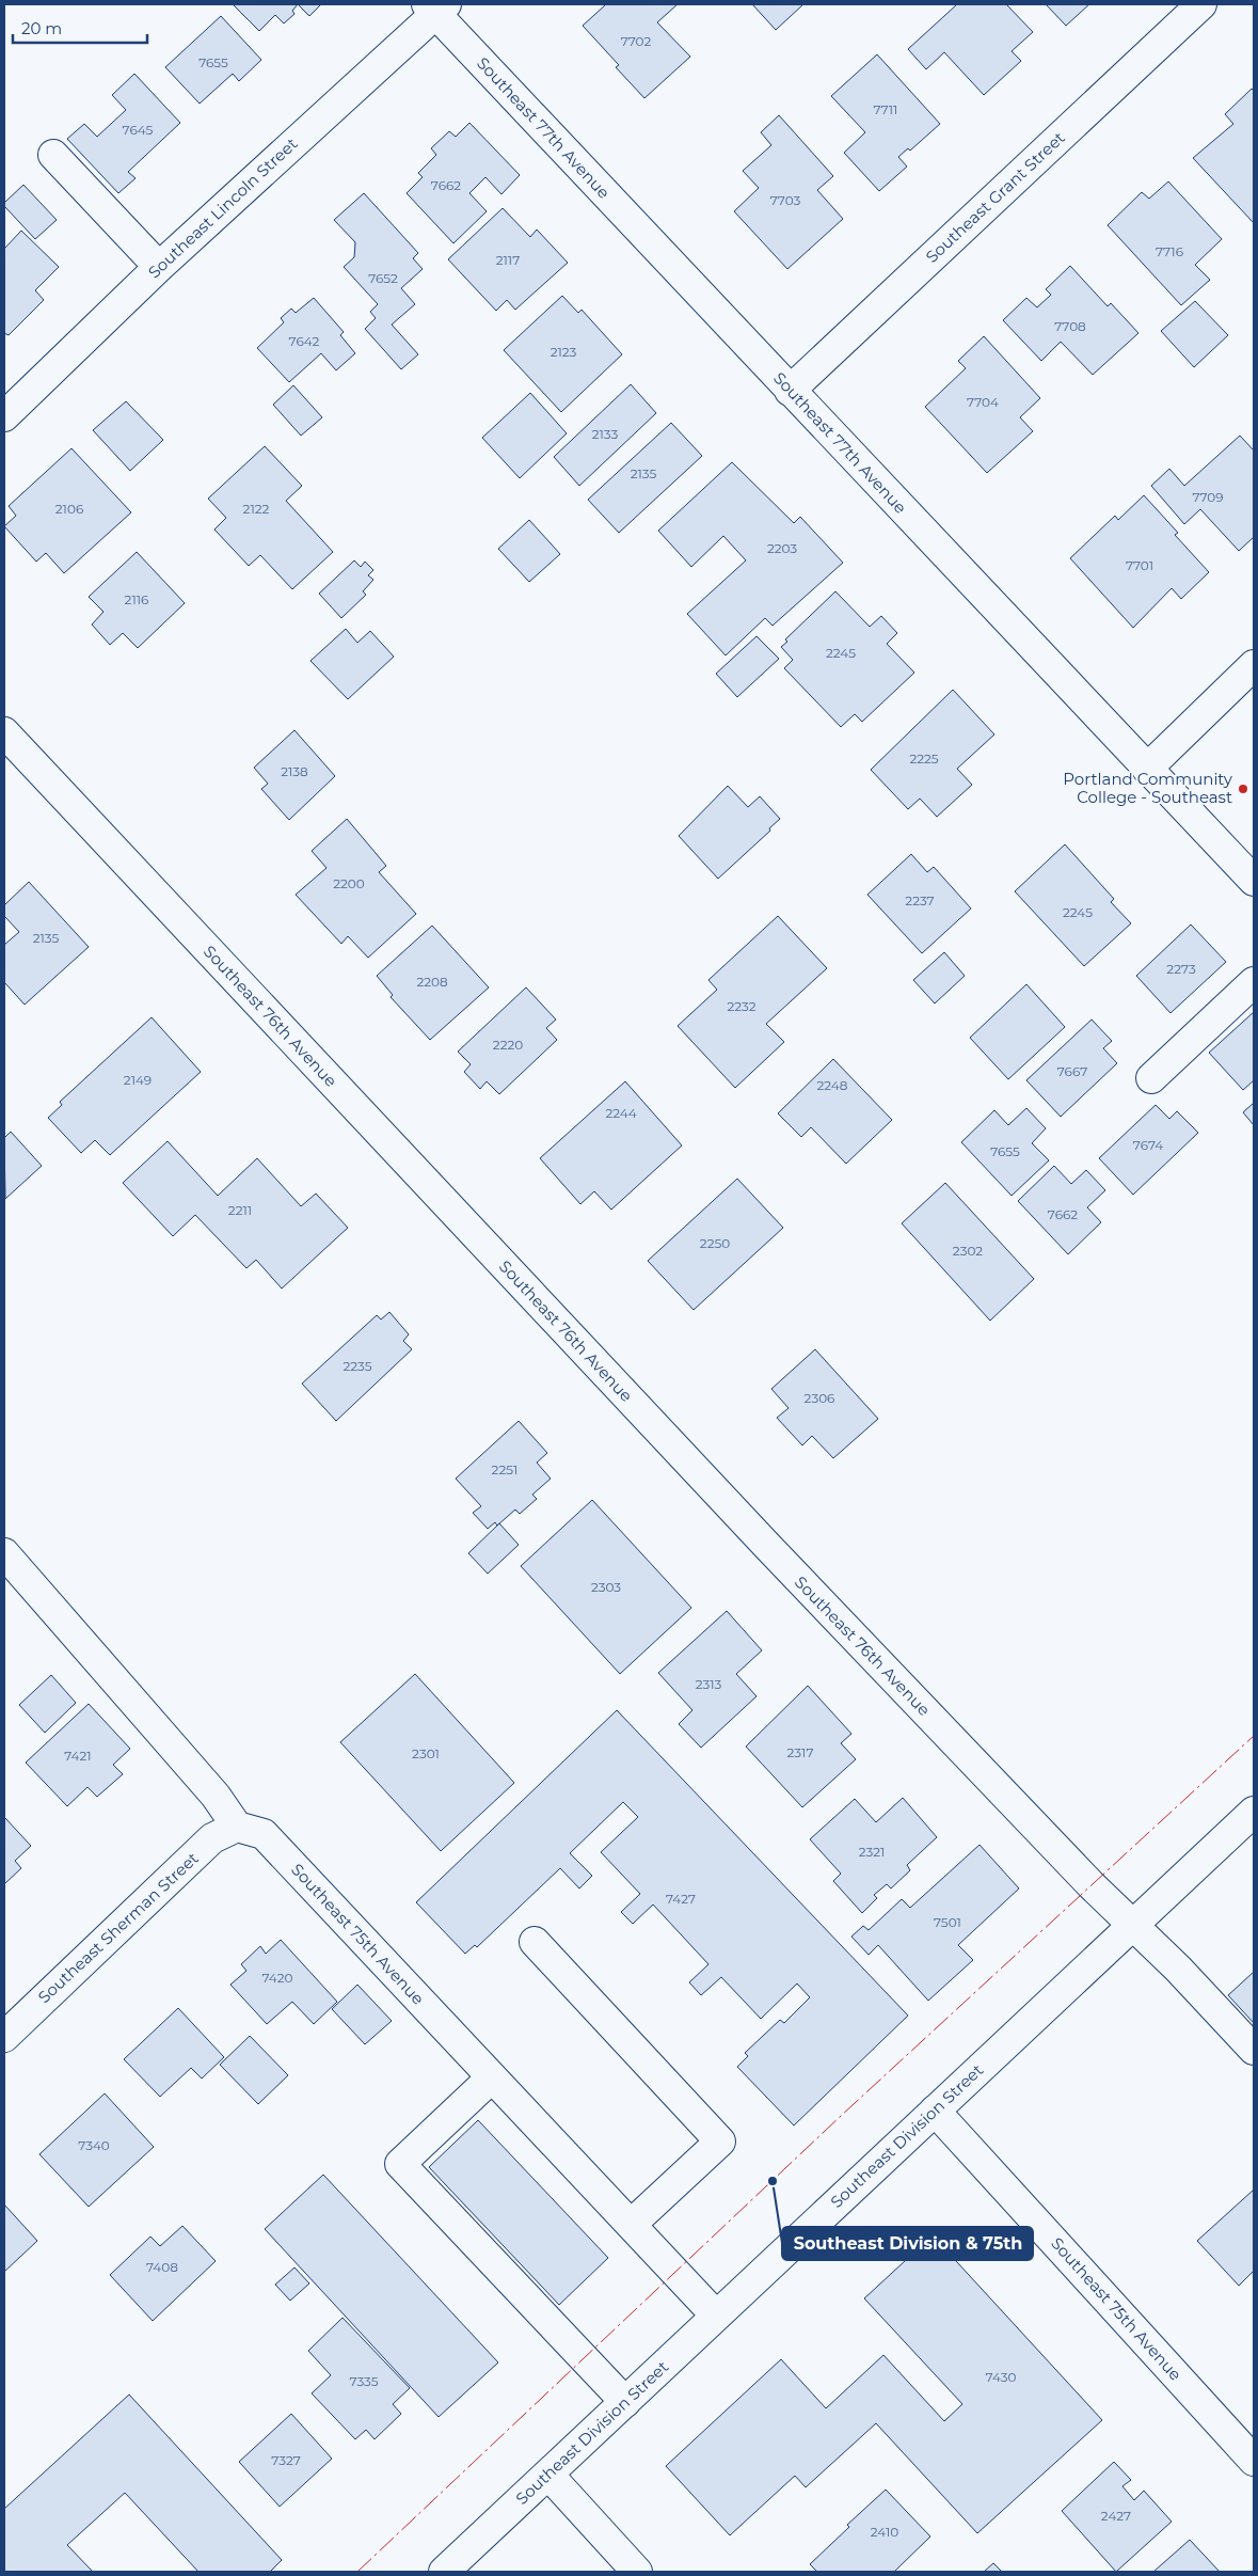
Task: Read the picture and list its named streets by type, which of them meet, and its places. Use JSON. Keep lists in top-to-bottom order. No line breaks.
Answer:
{"streets":{"street":["Southeast 77th Avenue","Southeast Grant Street","Southeast Lincoln Street","Southeast 76th Avenue","Southeast Sherman Street","Southeast 75th Avenue","Southeast Division Street"]},"crossings":[["Southeast 77th Avenue","Southeast Grant Street"],["Southeast 77th Avenue","Southeast Lincoln Street"],["Southeast 76th Avenue","Southeast Division Street"],["Southeast Sherman Street","Southeast 75th Avenue"],["Southeast 75th Avenue","Southeast Division Street"]],"places":["Portland Community College - Southeast","Southeast Division & 75th"],"house_numbers":["7702","7655","7711","7645","7662","7703","7716","2117","7652","7708","7642","2123","7704","2133","2135","7709","2106","2122","2203","7701","2116","2245","2225","2138","2200","2237","2245","2135","2273","2208","2232","2220","7667","2149","2248","2244","7674","7655","2211","7662","2250","2302","2235","2306","2251","2303","2313","2317","2301","7421","2321","7427","7501","7420","7340","7408","7430","7335","7327","2427","2410"],"scale_bar":"20 m"}
